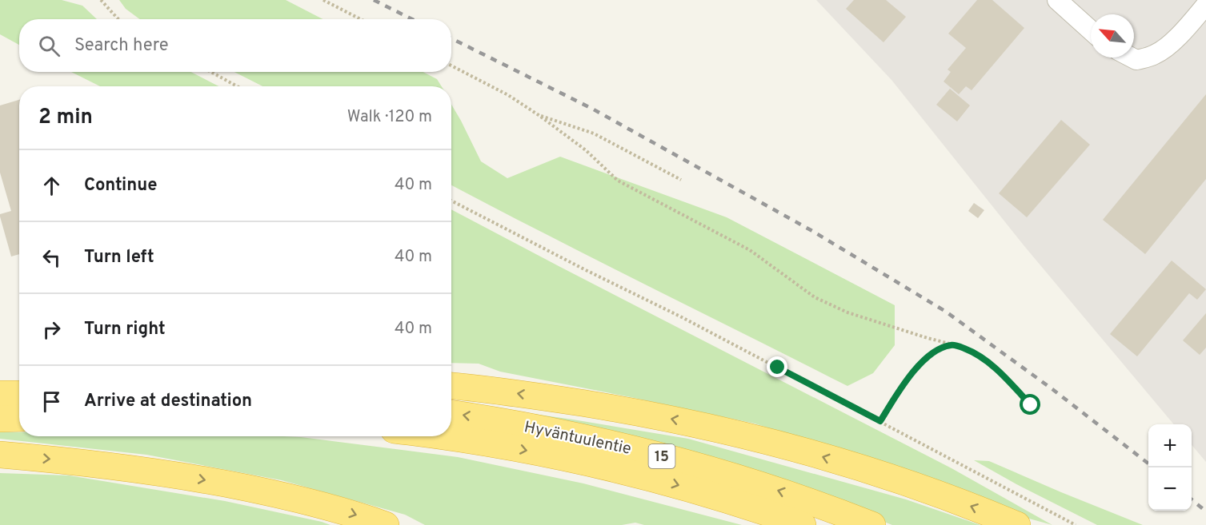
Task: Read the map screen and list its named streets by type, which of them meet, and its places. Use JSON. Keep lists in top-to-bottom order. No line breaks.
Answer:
{"streets":{"highway":["Hyväntuulentie","15"]},"north":"top left","page":{"search":"Search here","heading":["2 min","Walk · 120 m"],"list":[["Continue","40 m"],["Turn left","40 m"],["Turn right","40 m"],"Arrive at destination"],"map_buttons":["+","−"]}}
